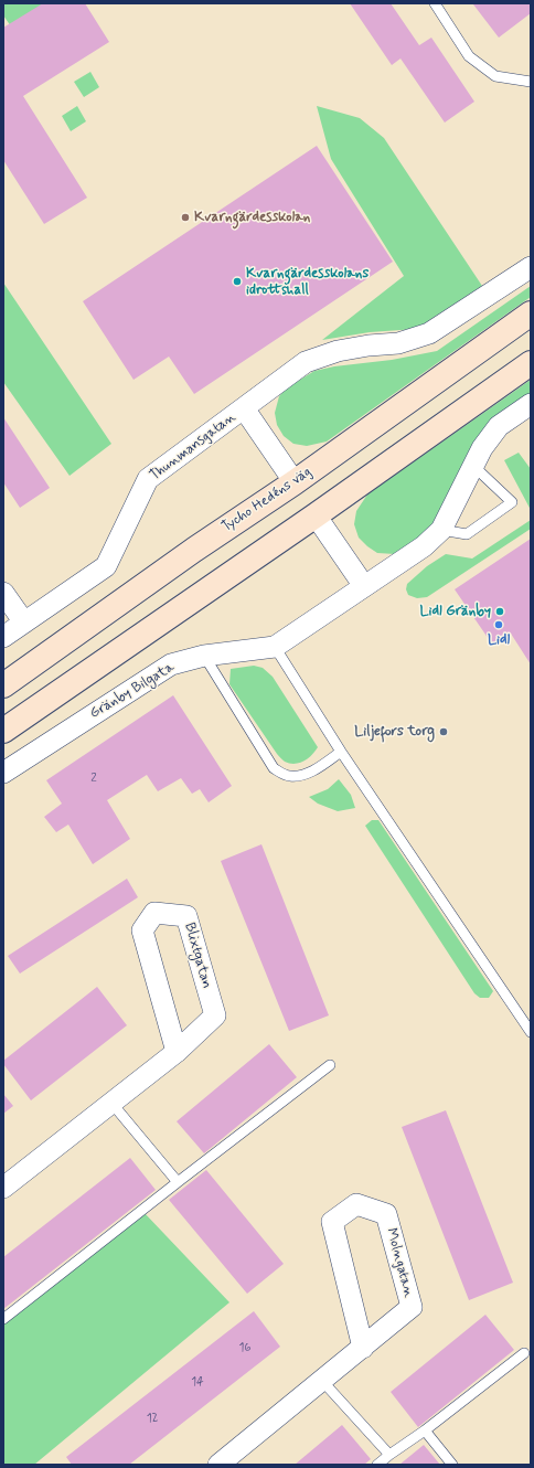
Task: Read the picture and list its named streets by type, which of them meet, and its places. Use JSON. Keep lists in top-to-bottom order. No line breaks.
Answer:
{"streets":{"main road":["Tycho Hedéns väg"],"street":["Thunmansgatan","Gränby Bilgata","Blixtgatan","Molngatan"]},"crossings":[["Thunmansgatan","Tycho Hedéns väg"]],"places":["Kvarngärdesskolan","Kvarngärdesskolans idrottshall","Lidl Gränby","Lidl","Liljefors torg"],"house_numbers":["2","16","14","12"]}
